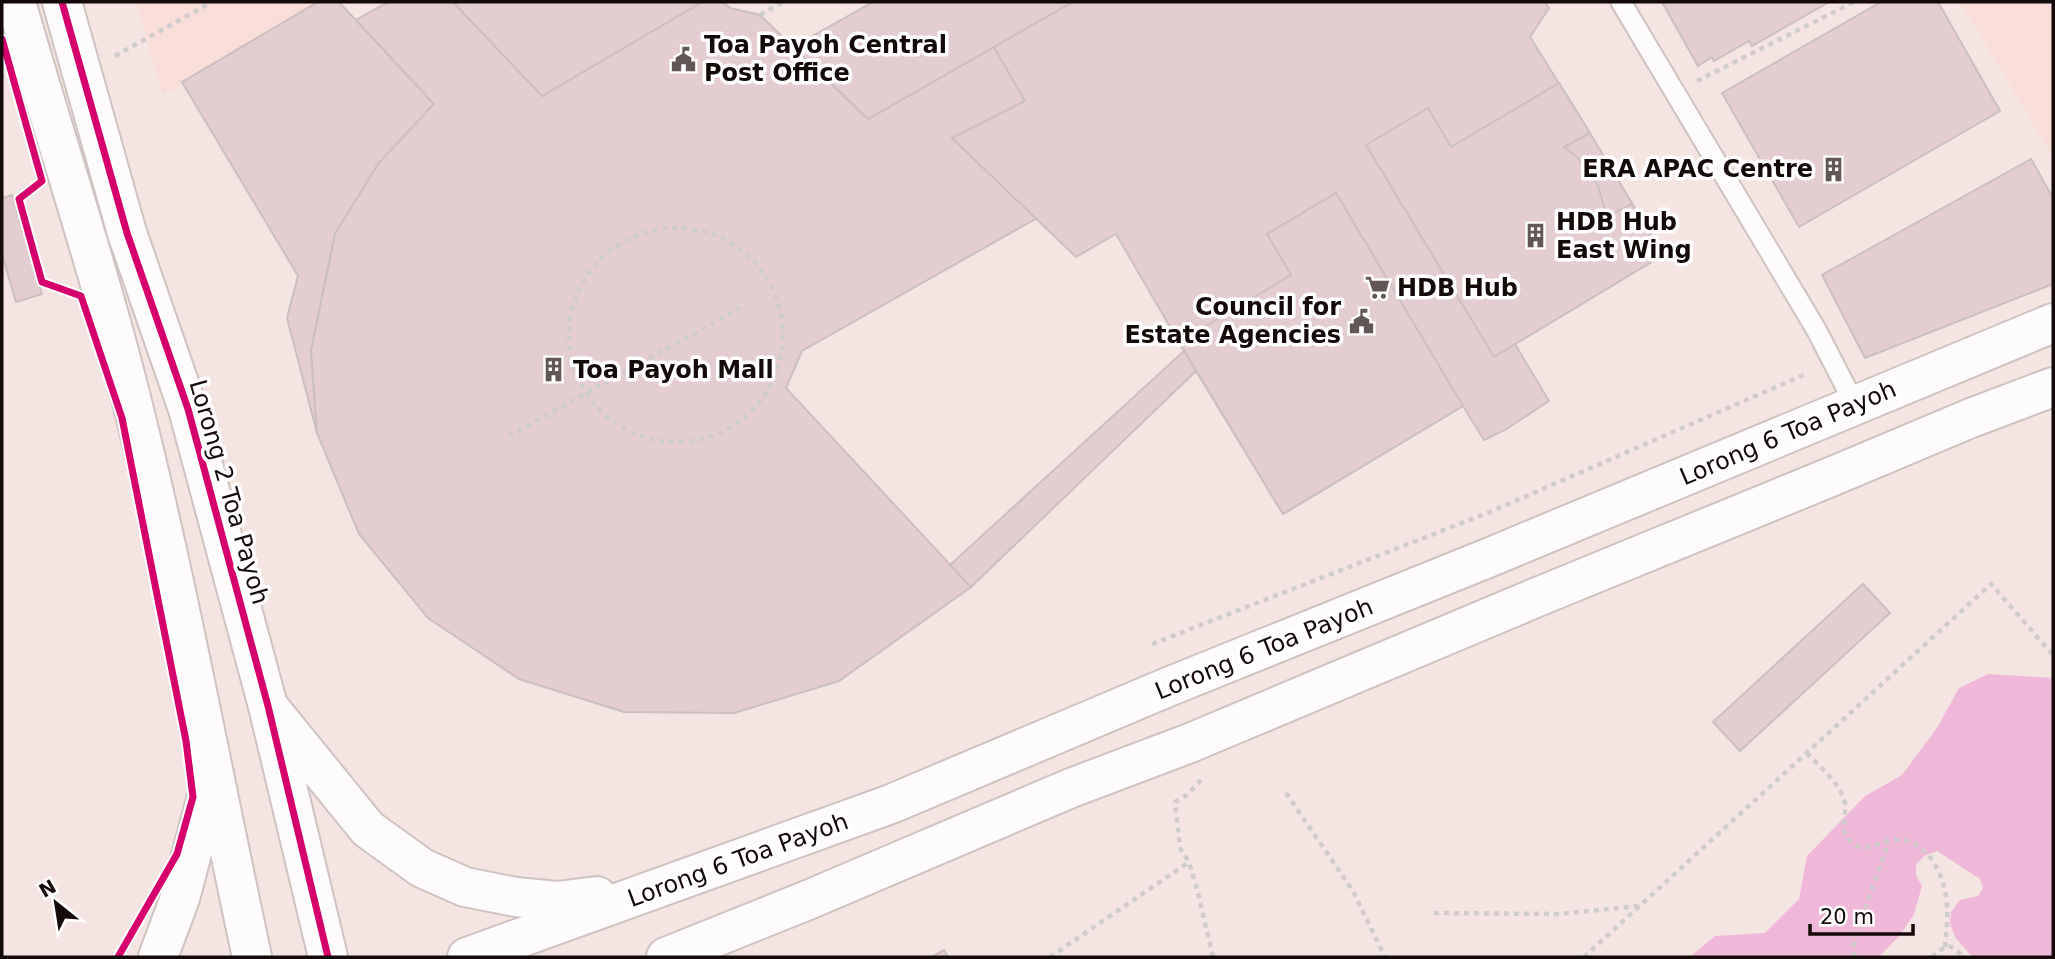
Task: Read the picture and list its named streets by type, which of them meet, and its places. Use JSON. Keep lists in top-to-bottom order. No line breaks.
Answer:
{"streets":{"main road":["Lorong 6 Toa Payoh","Lorong 2 Toa Payoh"]},"places":{"public building":["Toa Payoh Central Post Office","Council for Estate Agencies"],"building":["ERA APAC Centre","HDB Hub East Wing","Toa Payoh Mall"],"supermarket":["HDB Hub"]},"scale_bar":"20 m","north":"top left"}
